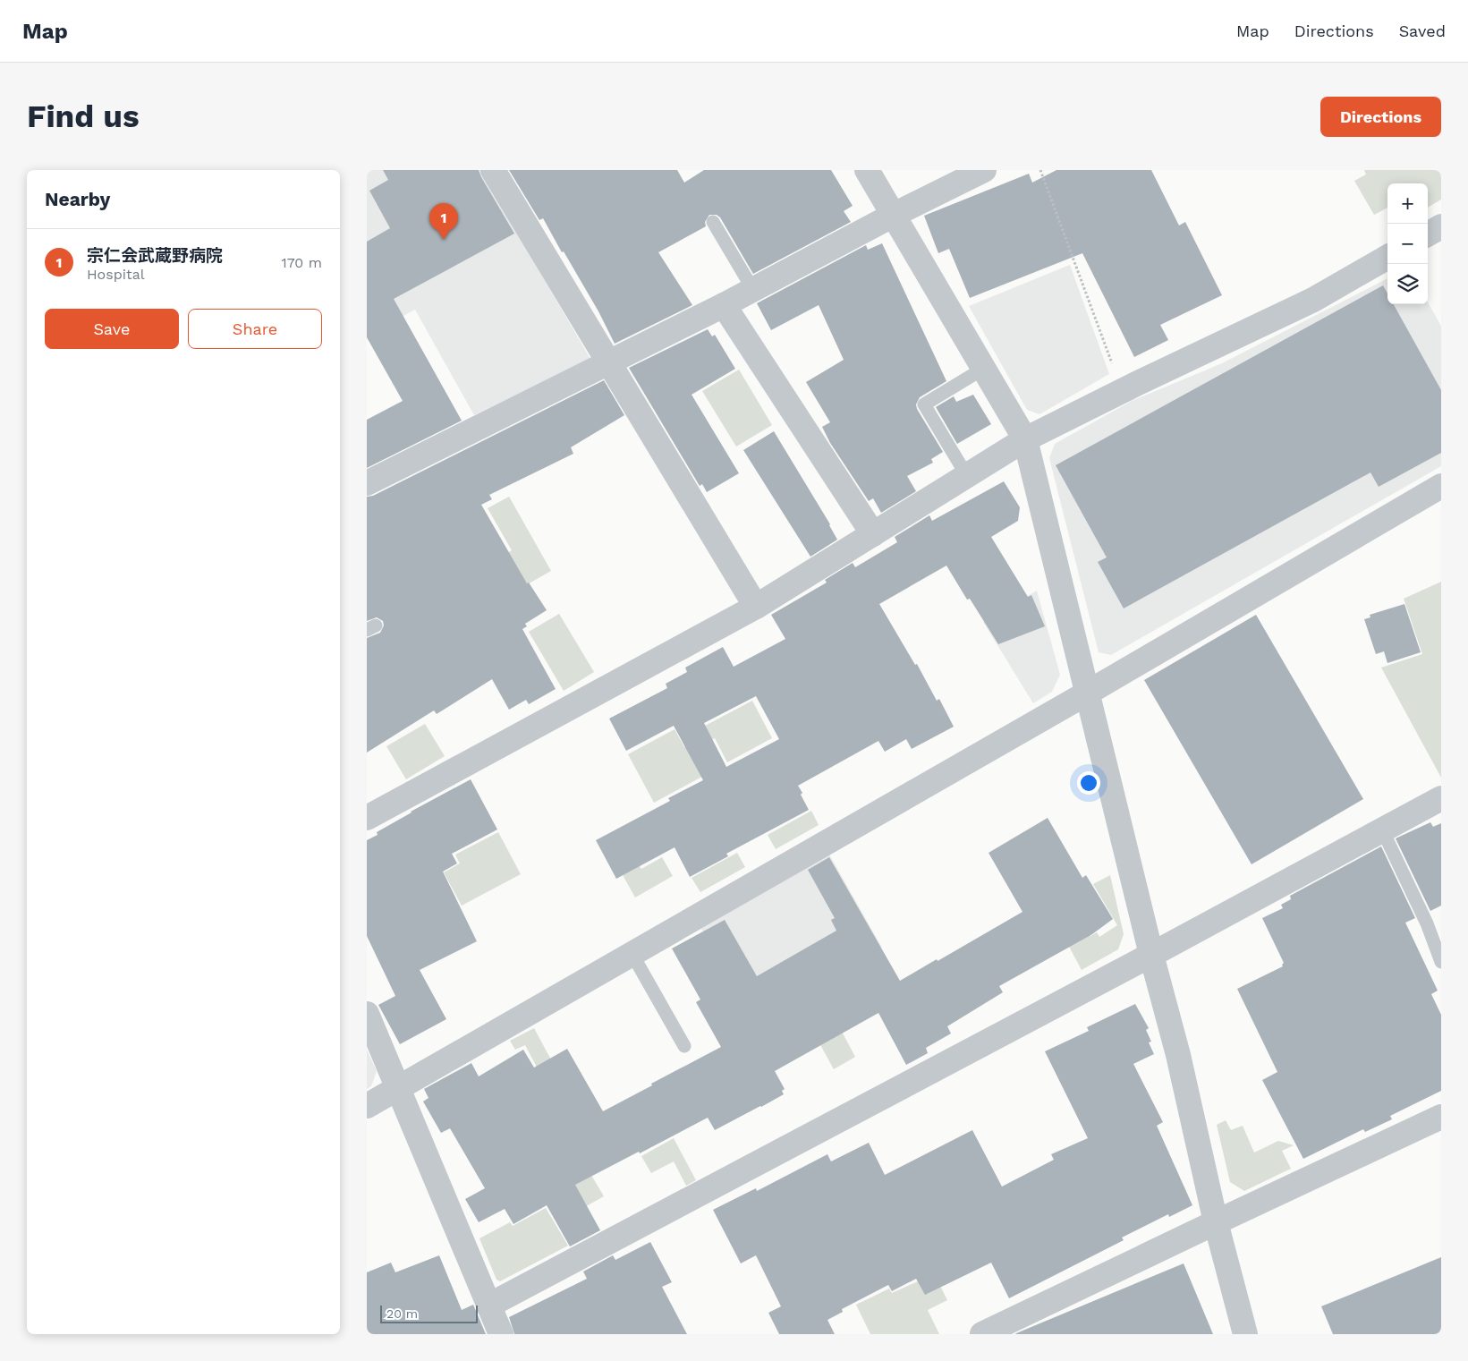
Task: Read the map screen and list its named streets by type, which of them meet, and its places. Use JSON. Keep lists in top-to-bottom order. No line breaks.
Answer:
{"scale_bar":"20 m","page":{"header":"Map","nav":["Map","Directions","Saved"],"buttons":["Directions",["Save","Share"]],"title":"Find us","heading":"Nearby","map_buttons":["+","−"],"pins":"1","list":[{"mark":"1","name":"宗仁会武蔵野病院","note":"Hospital","value":"170 m"}],"scale":"20 m"}}
